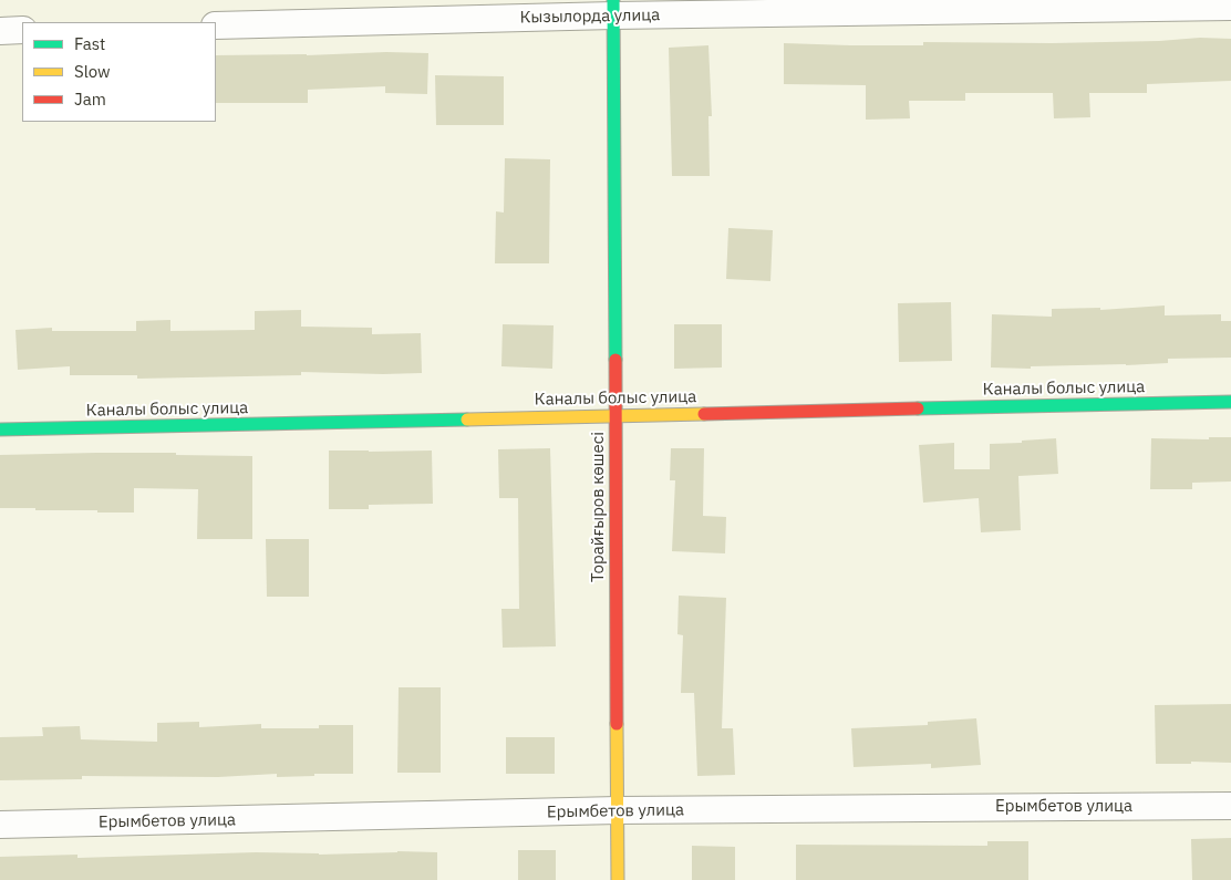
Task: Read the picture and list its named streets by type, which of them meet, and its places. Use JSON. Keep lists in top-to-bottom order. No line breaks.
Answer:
{"streets":{"street":["Кызылорда улица","Каналы болыс улица","Торайғыров көшесі","Ерымбетов улица"]},"crossings":[["Кызылорда улица","Торайғыров көшесі"],["Каналы болыс улица","Торайғыров көшесі"],["Торайғыров көшесі","Ерымбетов улица"]],"legend":["Fast","Slow","Jam"]}
